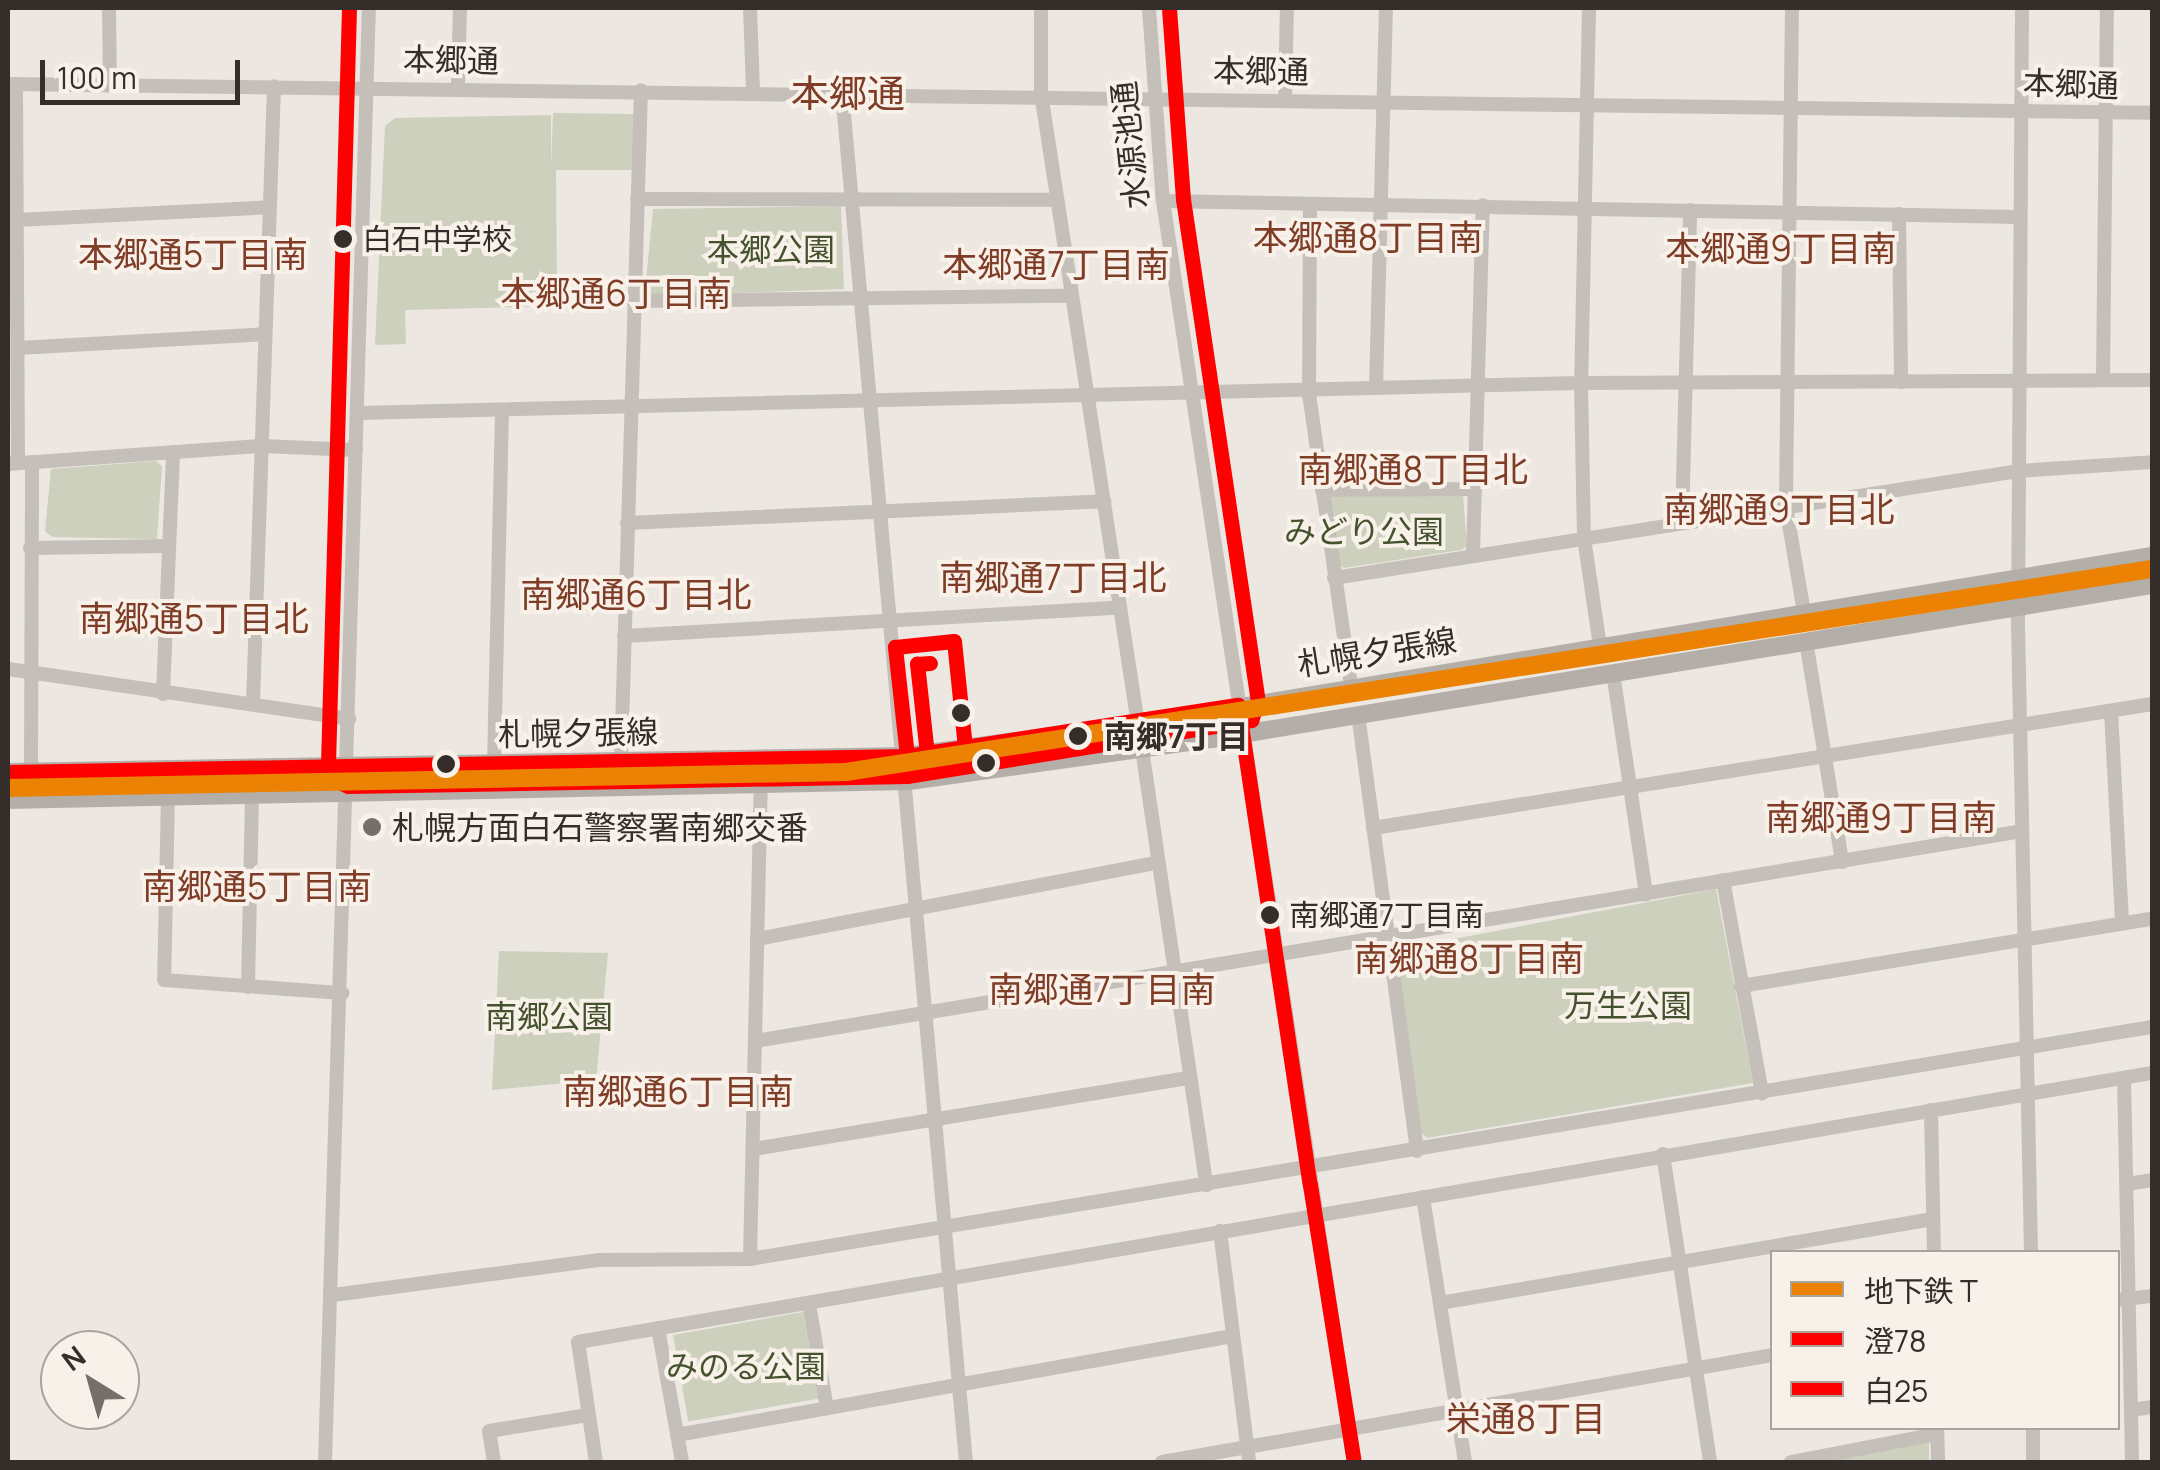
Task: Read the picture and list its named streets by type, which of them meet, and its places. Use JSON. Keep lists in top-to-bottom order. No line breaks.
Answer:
{"streets":{"main road":["札幌夕張線"],"street":["本郷通","水源池通"]},"crossings":[["本郷通","水源池通"],["水源池通","札幌夕張線"]],"districts":["本郷通","本郷通8丁目南","本郷通9丁目南","本郷通5丁目南","本郷通7丁目南","本郷通6丁目南","南郷通8丁目北","南郷通9丁目北","南郷通7丁目北","南郷通6丁目北","南郷通5丁目北","南郷通9丁目南","南郷通5丁目南","南郷通8丁目南","南郷通7丁目南","南郷通6丁目南","栄通8丁目"],"parks":["本郷公園","みどり公園","万生公園","南郷公園","みのる公園"],"places":["白石中学校","南郷7丁目","札幌方面白石警察署南郷交番","南郷通7丁目南"],"lines":["transit line 白25","metro line T","transit line 澄78"],"legend":["地下鉄 T","澄78","白25"],"scale_bar":"100 m","north":"top left"}
